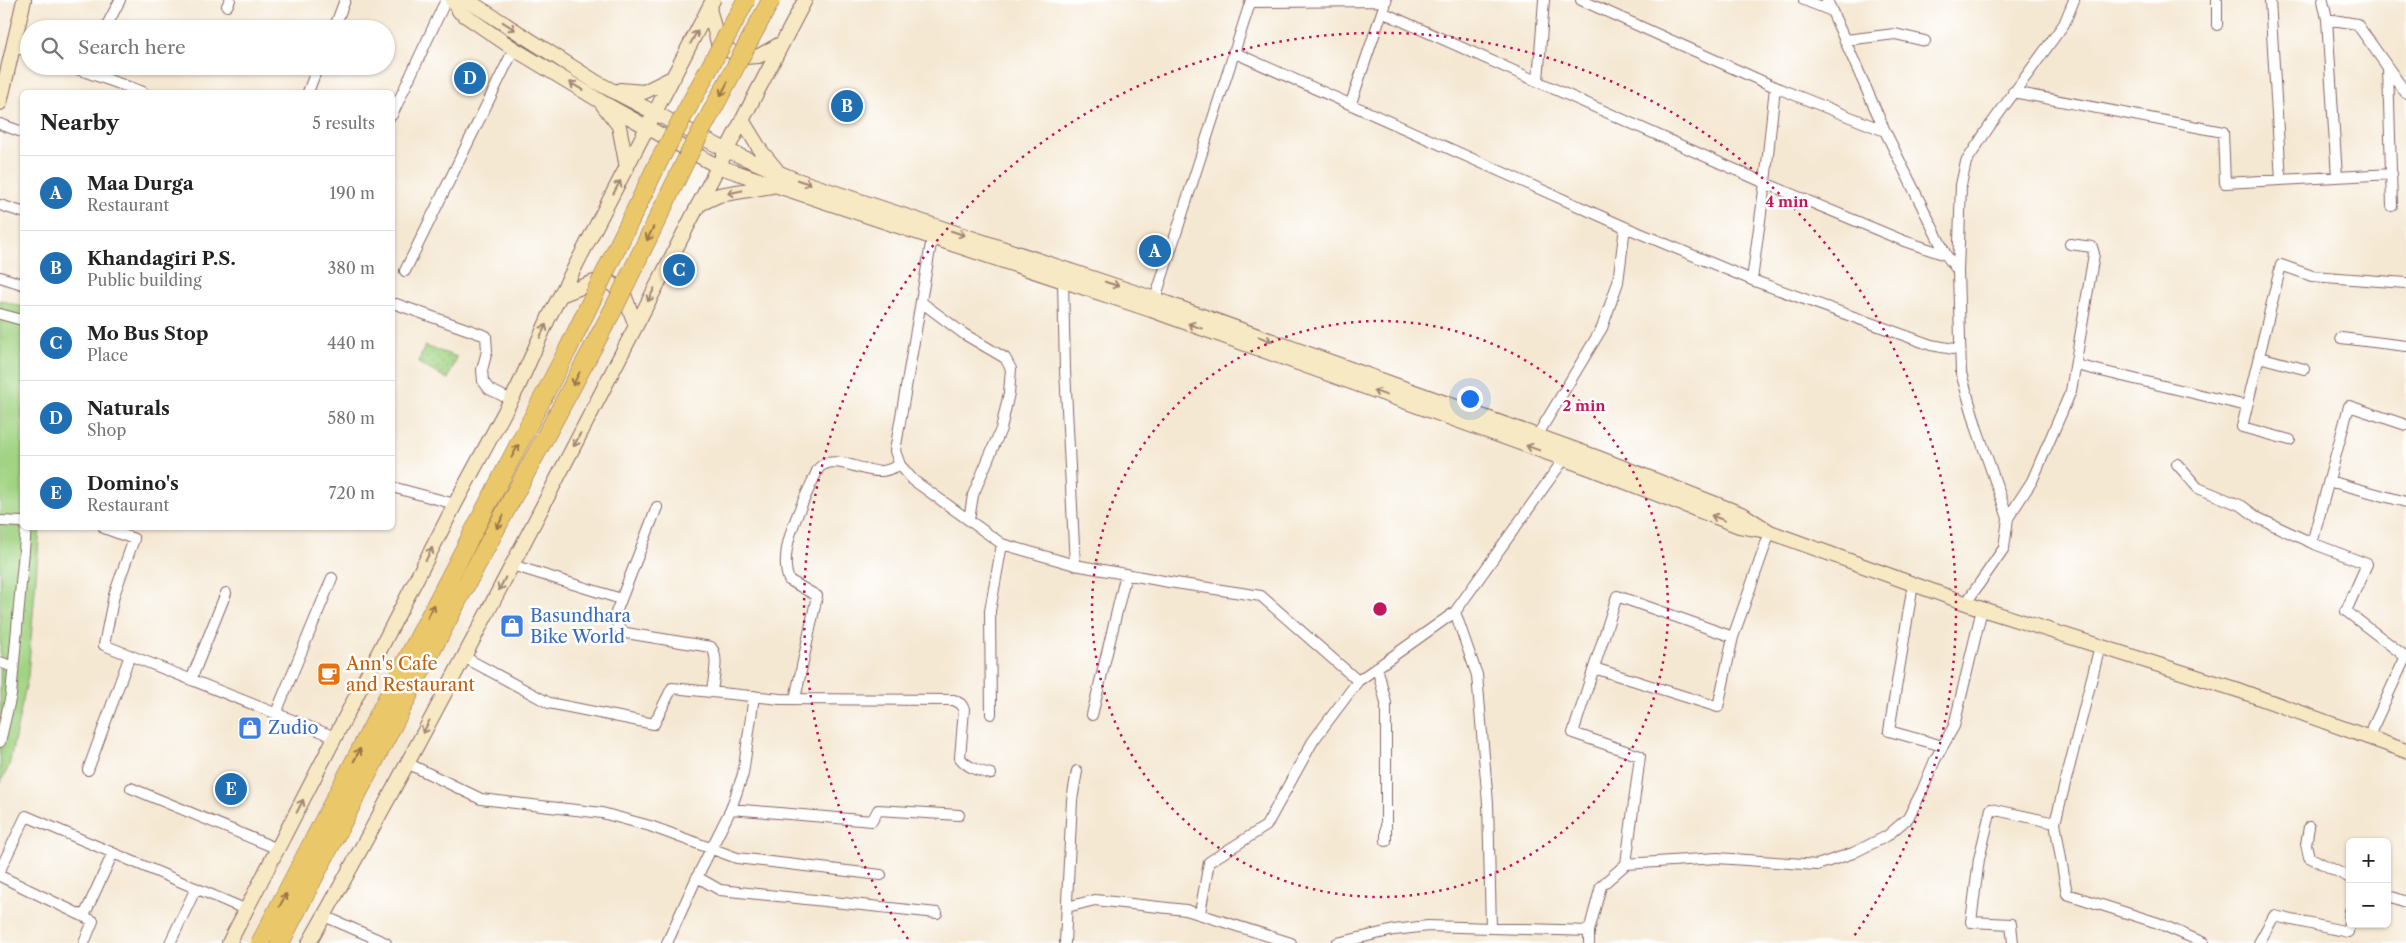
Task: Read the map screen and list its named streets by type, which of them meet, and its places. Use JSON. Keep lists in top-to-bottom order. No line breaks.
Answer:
{"places":{"shop":["Basundhara Bike World","Zudio"],"cafe":["Ann's Cafe and Restaurant"]},"page":{"search":"Search here","pins":["D","B","A","C","E"],"heading":["Nearby","5 results"],"list":[{"mark":"A","name":"Maa Durga","note":"Restaurant","value":"190 m"},{"mark":"B","name":"Khandagiri P.S.","note":"Public building","value":"380 m"},{"mark":"C","name":"Mo Bus Stop","note":"Place","value":"440 m"},{"mark":"D","name":"Naturals","note":"Shop","value":"580 m"},{"mark":"E","name":"Domino's","note":"Restaurant","value":"720 m"}],"map_buttons":["+","−"]},"rings":["4 min","2 min"]}
